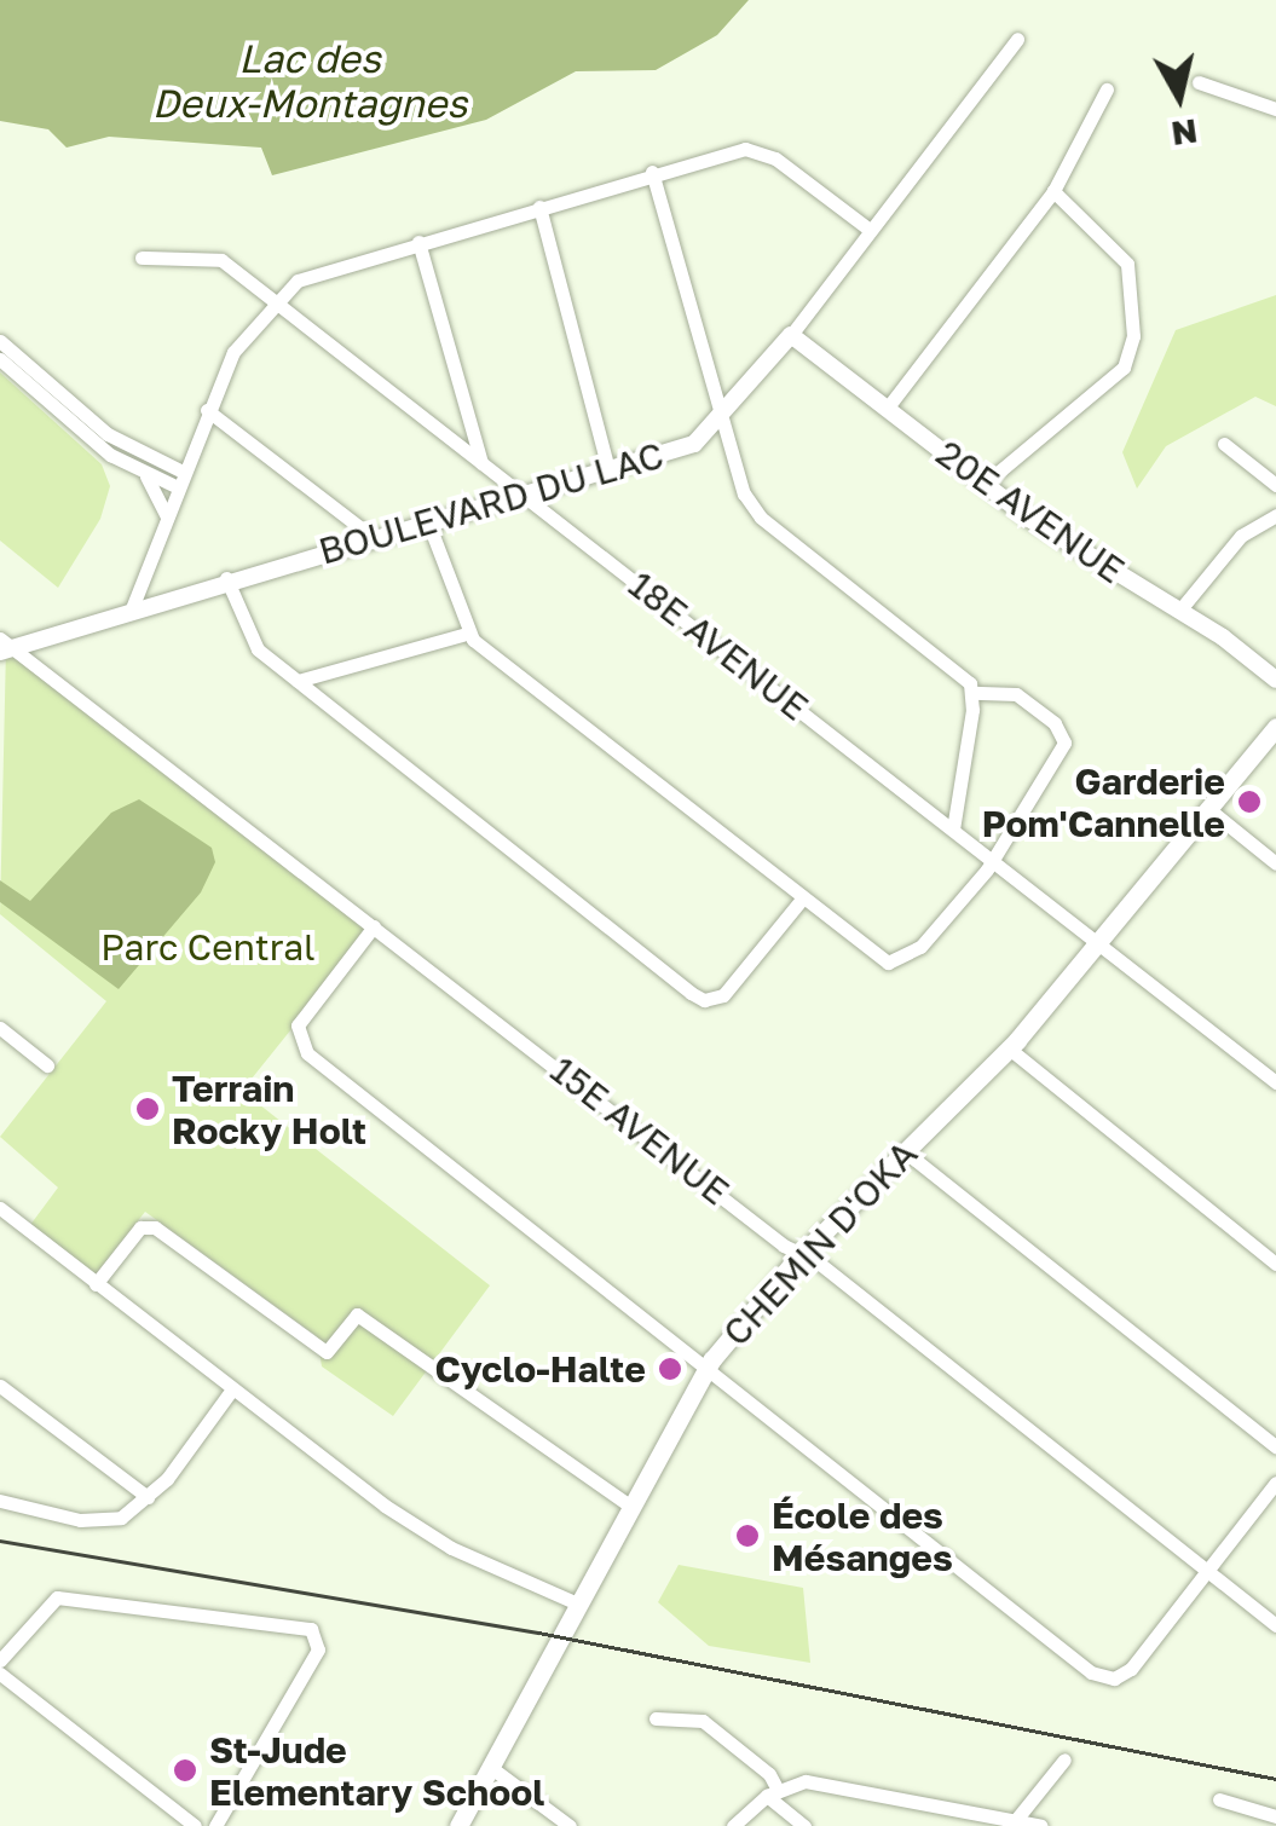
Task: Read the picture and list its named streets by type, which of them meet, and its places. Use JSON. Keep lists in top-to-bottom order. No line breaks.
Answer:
{"streets":{"main road":["CHEMIN D'OKA"],"street":["BOULEVARD DU LAC","20E AVENUE","18E AVENUE","15E AVENUE"]},"crossings":[["BOULEVARD DU LAC","20E AVENUE"],["BOULEVARD DU LAC","18E AVENUE"],["BOULEVARD DU LAC","15E AVENUE"],["18E AVENUE","CHEMIN D'OKA"],["15E AVENUE","CHEMIN D'OKA"]],"water":["Lac des Deux-Montagnes"],"parks":["Parc Central"],"places":["Garderie Pom'Cannelle","Terrain Rocky Holt","Cyclo-Halte","École des Mésanges","St-Jude Elementary School"],"north":"bottom"}
